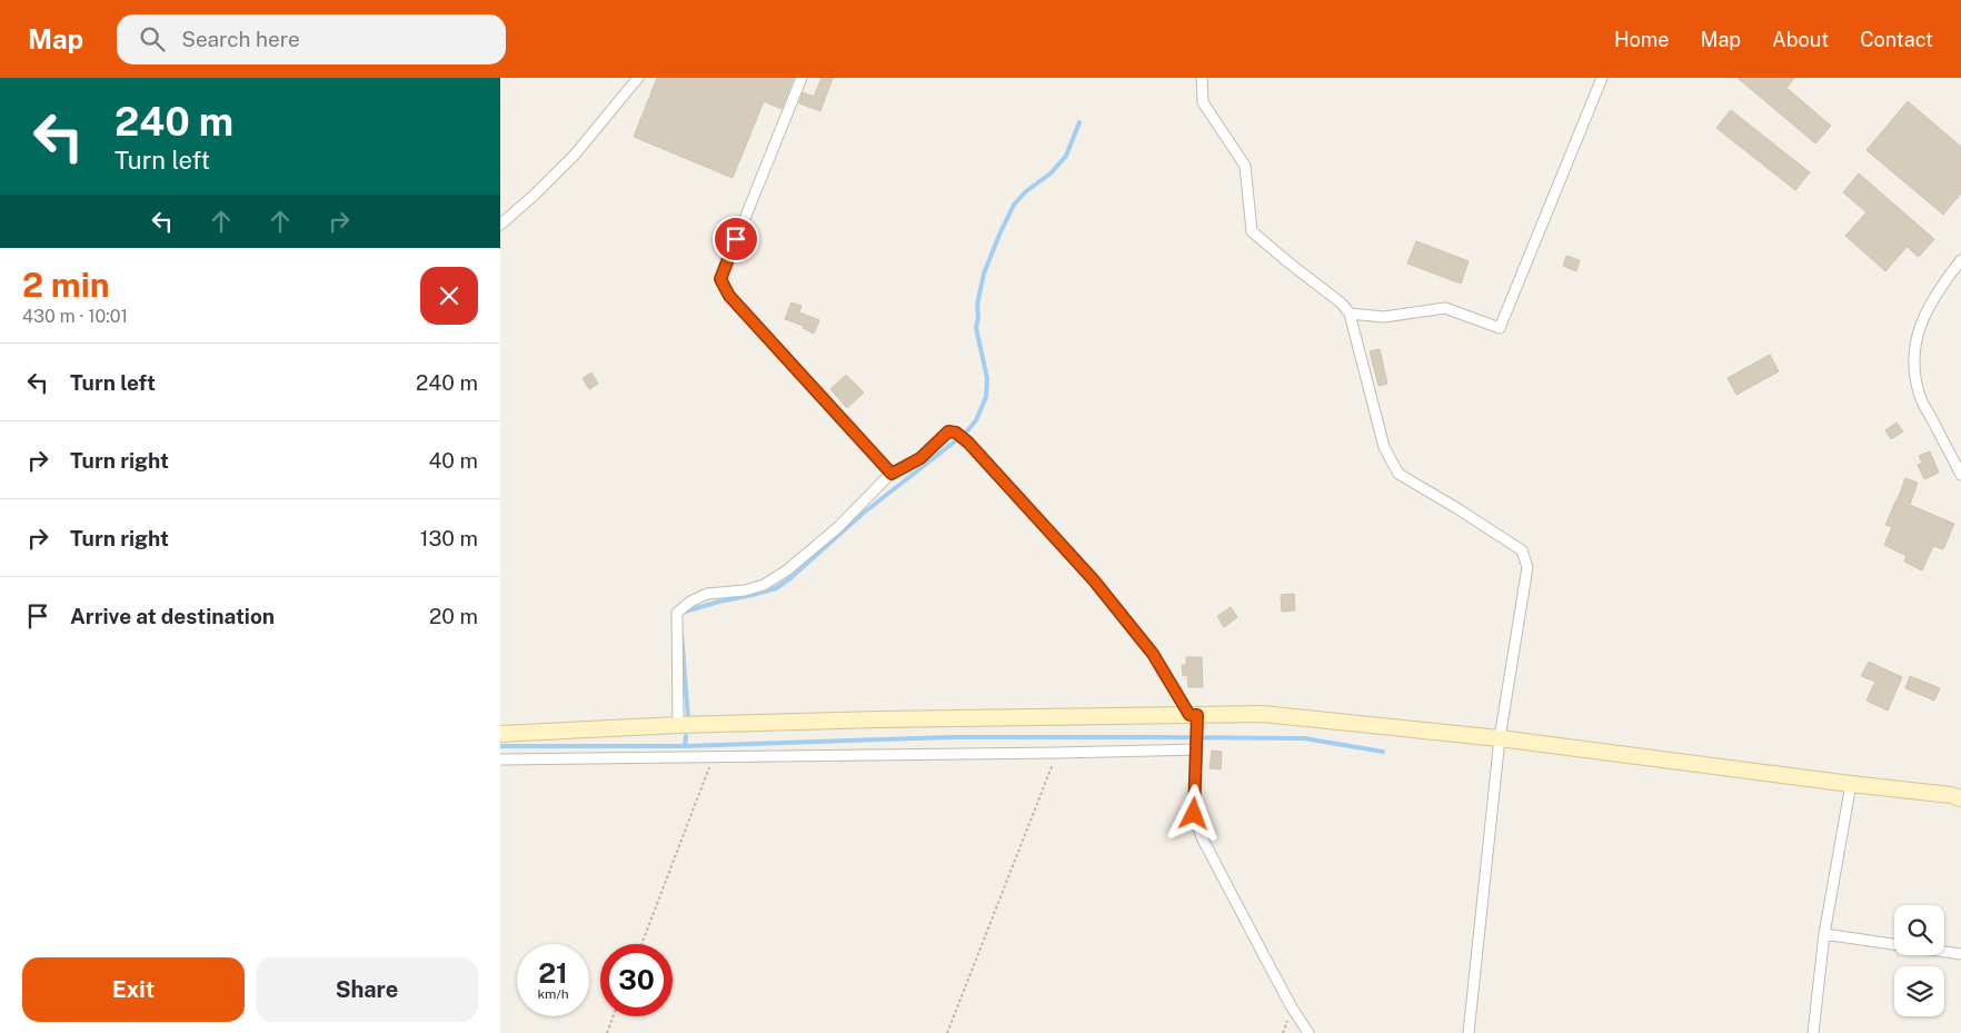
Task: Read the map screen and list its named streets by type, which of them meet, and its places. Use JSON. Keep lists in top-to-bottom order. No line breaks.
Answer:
{"page":{"header":"Map","search":"Search here","nav":["Home","Map","About","Contact"],"turn":["240 m","Turn left"],"heading":["2 min","430 m · 10:01"],"list":[{"name":"Turn left","value":"240 m"},{"name":"Turn right","value":"40 m"},{"name":"Turn right","value":"130 m"},{"name":"Arrive at destination","value":"20 m"}],"speed":"21 km/h","limit":"30","buttons":["Exit","Share"]}}
